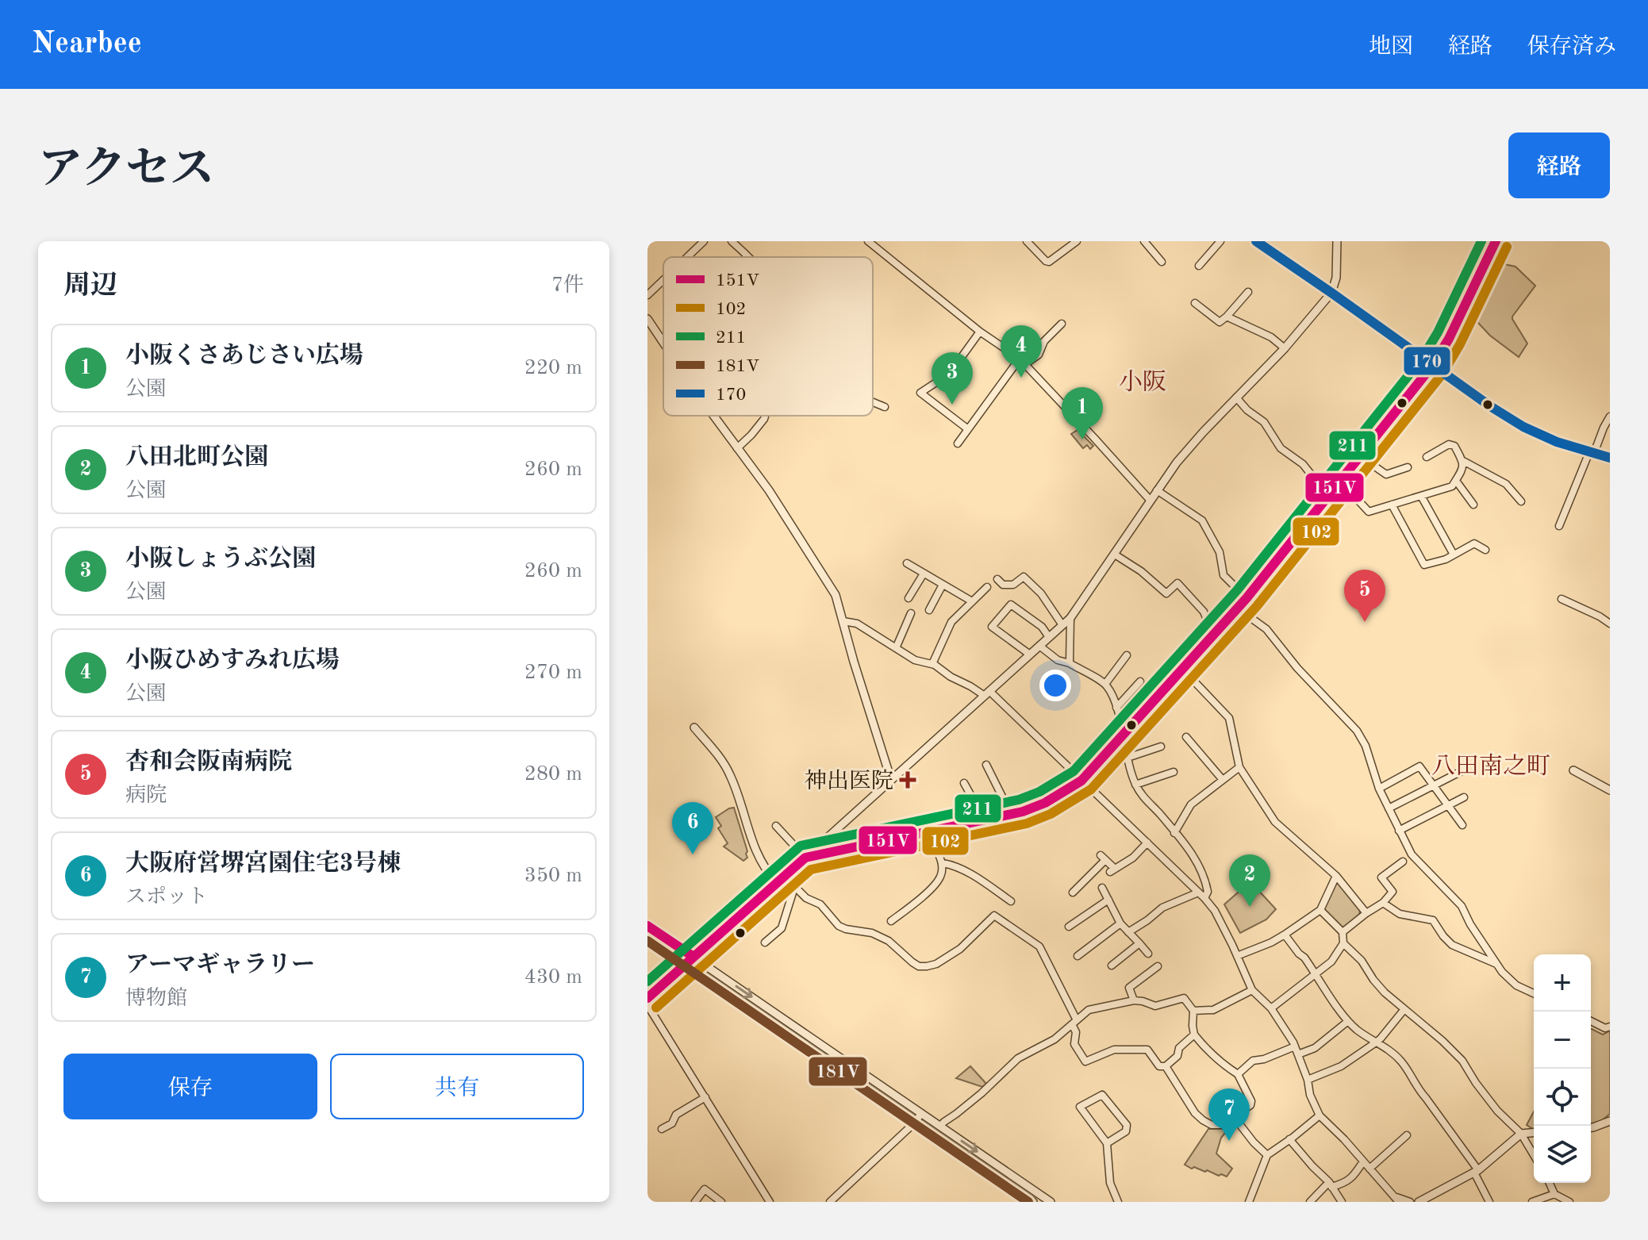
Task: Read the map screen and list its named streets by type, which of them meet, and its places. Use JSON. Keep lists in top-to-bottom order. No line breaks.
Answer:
{"districts":["小阪","八田南之町"],"places":{"health":["神出医院"]},"lines":["transit line 151V","transit line 211","transit line 170","transit line 102","transit line 181V"],"legend":["151V","102","211","181V","170"],"page":{"header":"Nearbee","nav":["地図","経路","保存済み"],"title":"アクセス","buttons":["経路",["保存","共有"]],"heading":["周辺","7件"],"list":[{"mark":"1","name":"小阪くさあじさい広場","note":"公園","value":"220 m"},{"mark":"2","name":"八田北町公園","note":"公園","value":"260 m"},{"mark":"3","name":"小阪しょうぶ公園","note":"公園","value":"260 m"},{"mark":"4","name":"小阪ひめすみれ広場","note":"公園","value":"270 m"},{"mark":"5","name":"杏和会阪南病院","note":"病院","value":"280 m"},{"mark":"6","name":"大阪府営堺宮園住宅3号棟","note":"スポット","value":"350 m"},{"mark":"7","name":"アーマギャラリー","note":"博物館","value":"430 m"}],"pins":["4","3","1","5","6","2","7"],"map_buttons":["+","−"]}}
